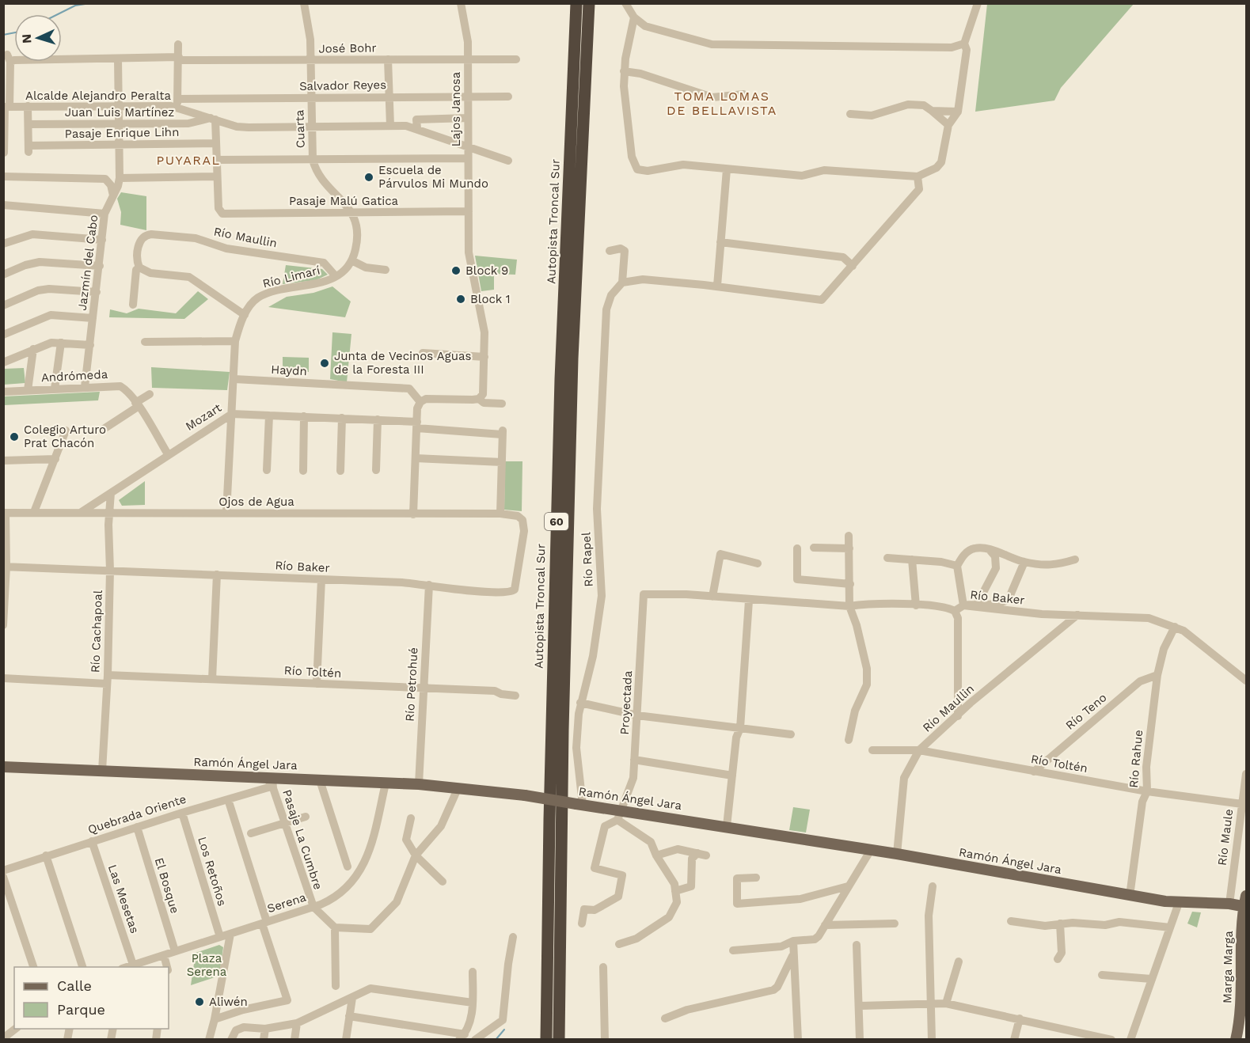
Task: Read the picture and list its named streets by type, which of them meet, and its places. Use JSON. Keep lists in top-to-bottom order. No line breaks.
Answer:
{"streets":{"highway":["Autopista Troncal Sur","60"],"main road":["Ramón Ángel Jara","Marga Marga"],"street":["José Bohr","Salvador Reyes","Alcalde Alejandro Peralta","Lajos Janosa","Juan Luis Martínez","Cuarta","Pasaje Enrique Lihn","Pasaje Malú Gatica","Río Maullin","Jazmín del Cabo","Río Limarí","Haydn","Andrómeda","Mozart","Ojos de Agua","Río Rapel","Río Baker","Río Cachapoal","Río Toltén","Río Petrohué","Proyectada","Río Teno","Río Rahue","Quebrada Oriente","Río Maule","Pasaje La Cumbre","Los Retoños","El Bosque","Las Mesetas","Serena"]},"crossings":[["José Bohr","Alcalde Alejandro Peralta"],["José Bohr","Lajos Janosa"],["José Bohr","Cuarta"],["José Bohr","Jazmín del Cabo"],["Salvador Reyes","Lajos Janosa"],["Salvador Reyes","Cuarta"],["Alcalde Alejandro Peralta","Lajos Janosa"],["Alcalde Alejandro Peralta","Juan Luis Martínez"],["Alcalde Alejandro Peralta","Cuarta"],["Alcalde Alejandro Peralta","Jazmín del Cabo"],["Lajos Janosa","Pasaje Malú Gatica"],["Juan Luis Martínez","Pasaje Enrique Lihn"],["Juan Luis Martínez","Jazmín del Cabo"],["Cuarta","Pasaje Malú Gatica"],["Cuarta","Río Limarí"],["Pasaje Enrique Lihn","Jazmín del Cabo"],["Río Maullin","Río Limarí"],["Río Maullin","Río Baker"],["Río Maullin","Río Toltén"],["Río Maullin","Ramón Ángel Jara"],["Jazmín del Cabo","Andrómeda"],["Río Limarí","Haydn"],["Río Limarí","Mozart"],["Río Limarí","Ojos de Agua"],["Andrómeda","Mozart"],["Mozart","Ojos de Agua"],["Mozart","Río Cachapoal"],["Ojos de Agua","Río Baker"],["Ojos de Agua","Río Cachapoal"],["Río Rapel","Ramón Ángel Jara"],["Río Baker","Río Cachapoal"],["Río Baker","Río Petrohué"],["Río Baker","Proyectada"],["Río Baker","Río Rahue"],["Río Cachapoal","Río Toltén"],["Río Cachapoal","Ramón Ángel Jara"],["Río Toltén","Río Petrohué"],["Río Toltén","Río Teno"],["Río Toltén","Río Rahue"],["Río Toltén","Río Maule"],["Río Petrohué","Ramón Ángel Jara"],["Proyectada","Ramón Ángel Jara"],["Río Teno","Río Rahue"],["Río Rahue","Ramón Ángel Jara"],["Ramón Ángel Jara","Quebrada Oriente"],["Ramón Ángel Jara","Río Maule"],["Ramón Ángel Jara","Pasaje La Cumbre"],["Ramón Ángel Jara","Serena"],["Ramón Ángel Jara","Marga Marga"],["Quebrada Oriente","Pasaje La Cumbre"],["Quebrada Oriente","Los Retoños"],["Quebrada Oriente","El Bosque"],["Quebrada Oriente","Las Mesetas"],["Pasaje La Cumbre","Serena"],["Los Retoños","Serena"],["El Bosque","Serena"],["Las Mesetas","Serena"]],"districts":["TOMA LOMAS DE BELLAVISTA","PUYARAL"],"parks":["Plaza Serena"],"places":["Escuela de Párvulos Mi Mundo","Block 9","Block 1","Junta de Vecinos Aguas de la Foresta III","Colegio Arturo Prat Chacón","Aliwén"],"legend":["Calle","Parque"],"north":"left"}
